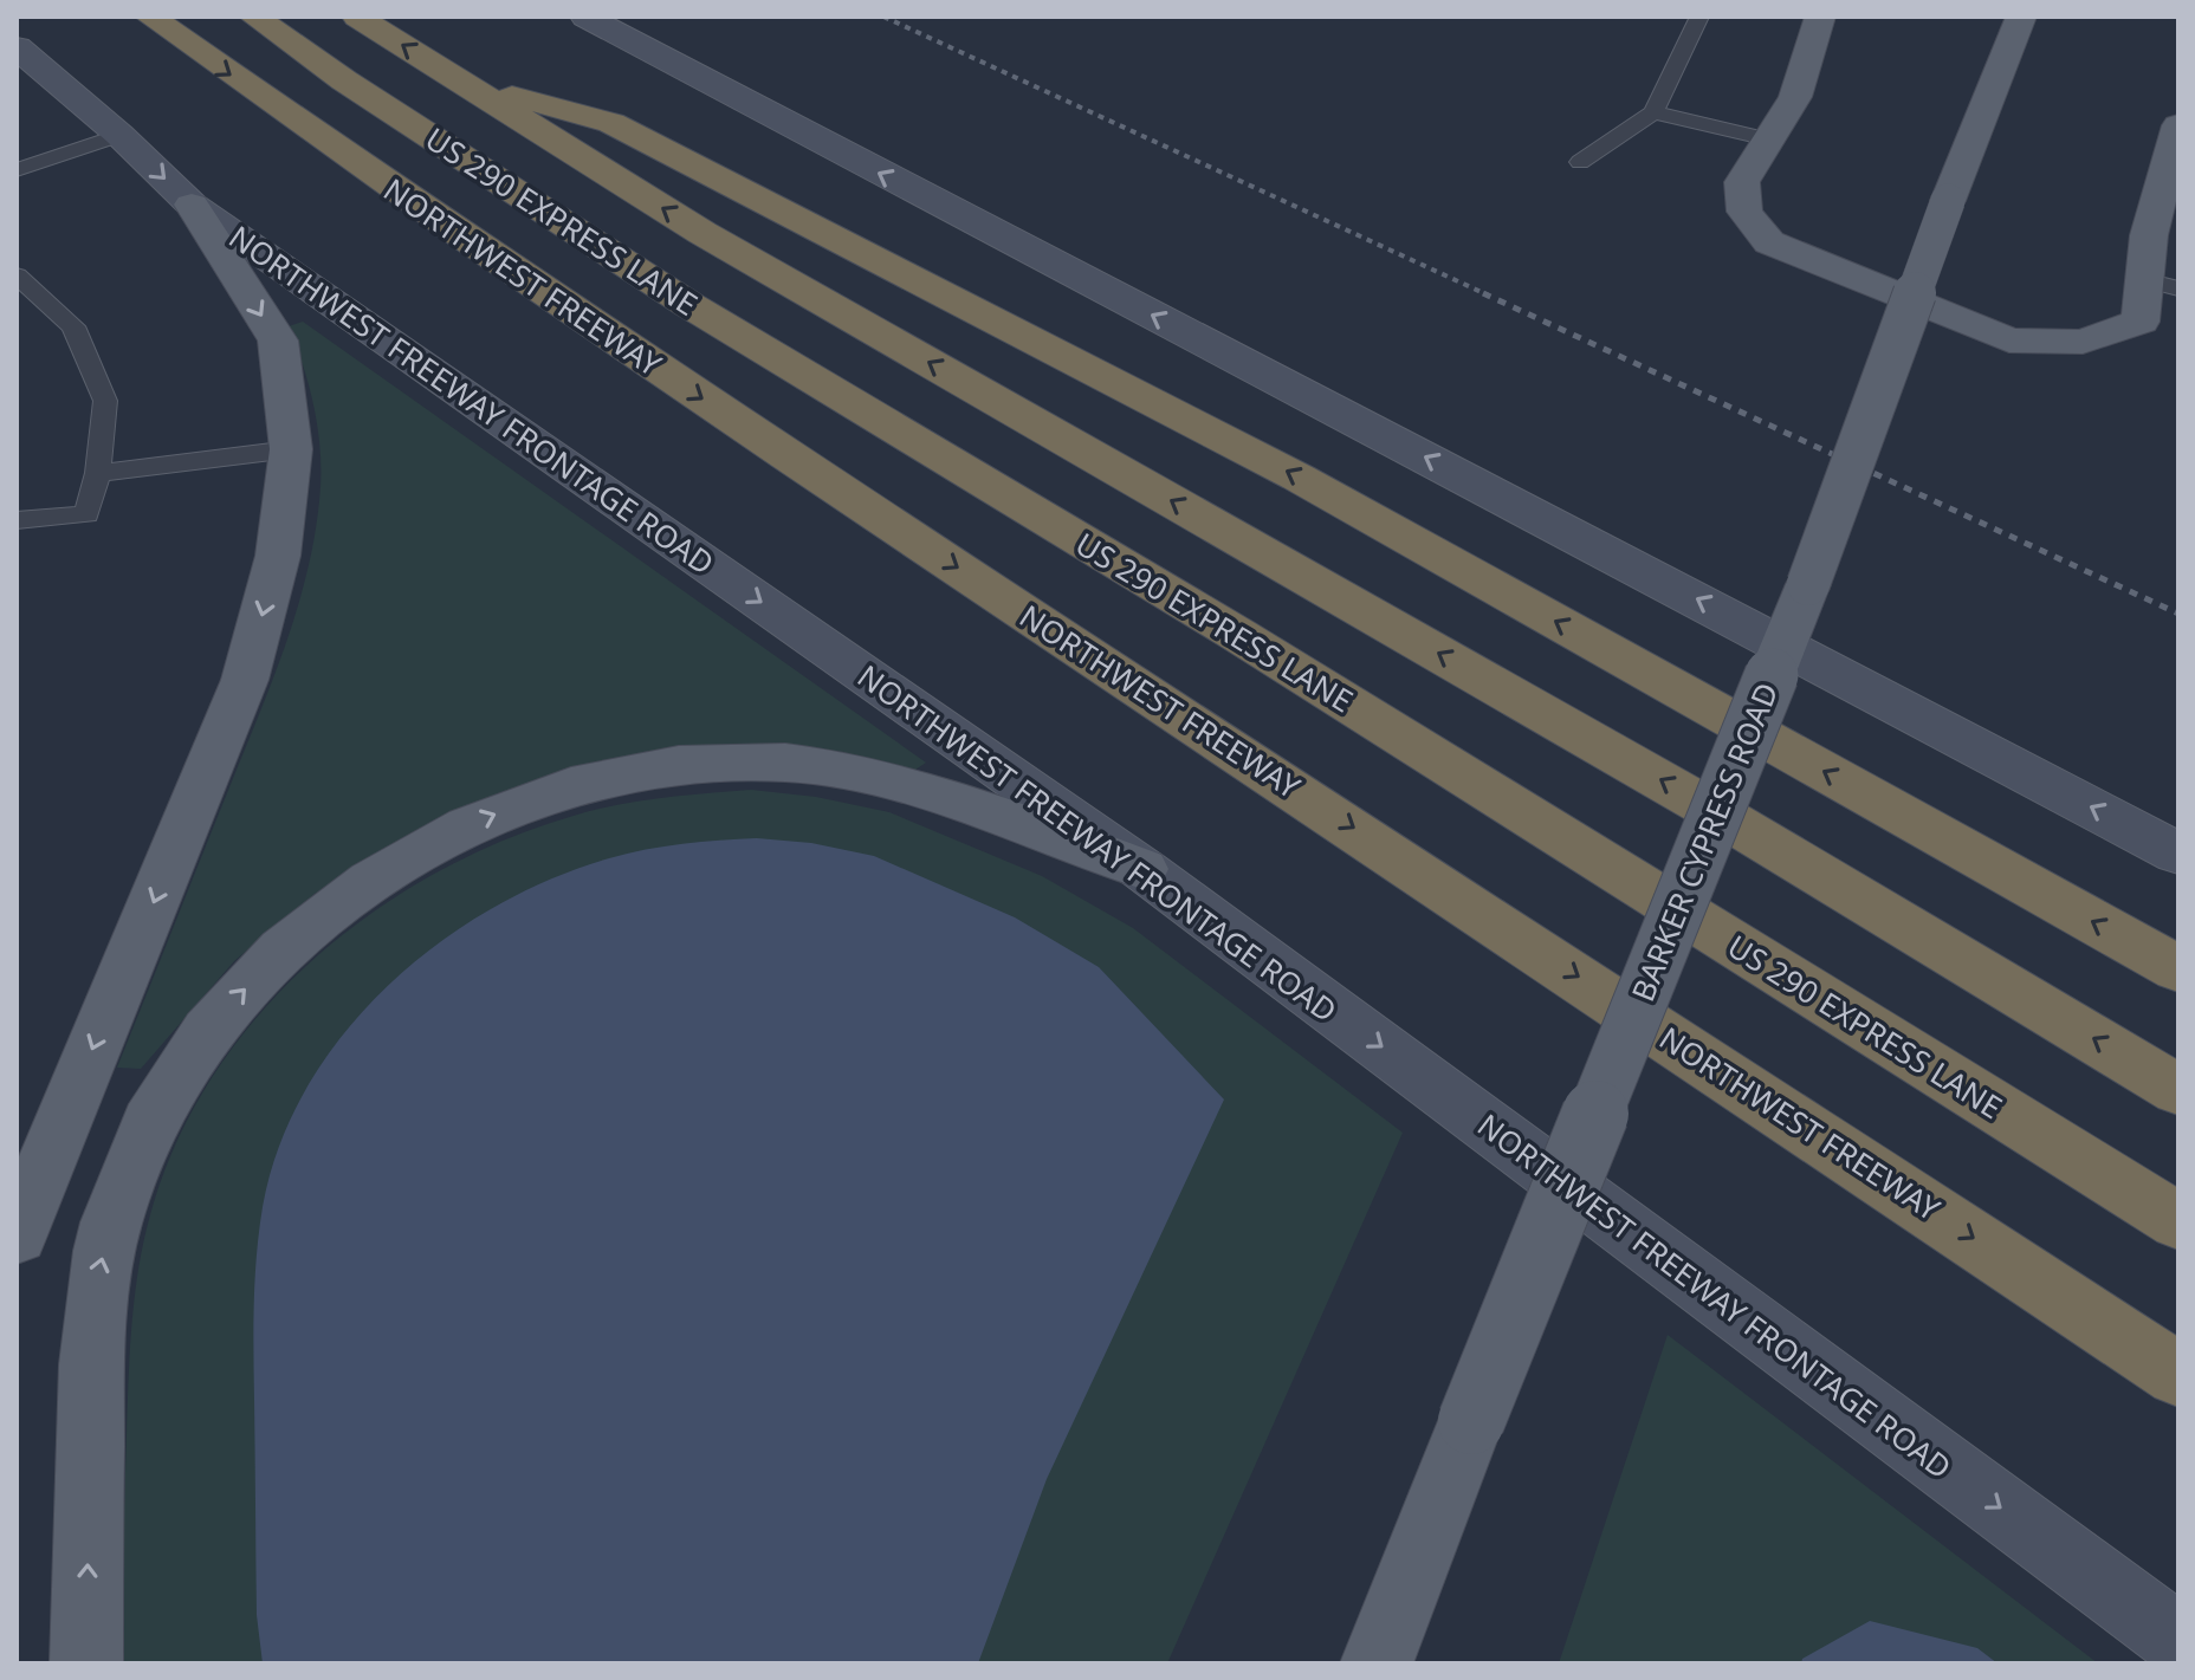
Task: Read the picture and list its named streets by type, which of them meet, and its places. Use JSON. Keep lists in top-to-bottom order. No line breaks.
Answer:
{"streets":{"highway":["US 290 EXPRESS LANE","NORTHWEST FREEWAY"],"main road":["NORTHWEST FREEWAY FRONTAGE ROAD","BARKER CYPRESS ROAD"]}}
